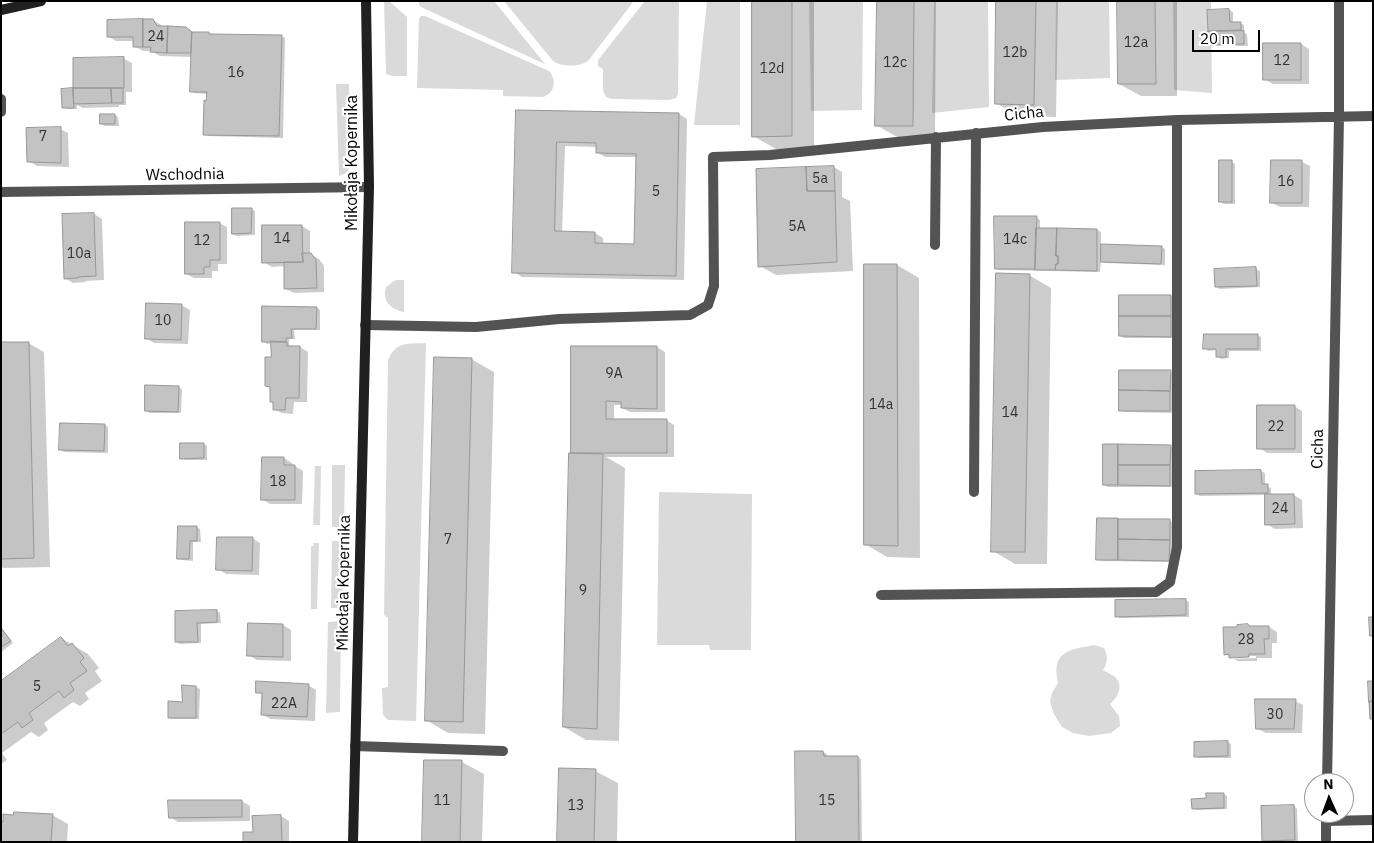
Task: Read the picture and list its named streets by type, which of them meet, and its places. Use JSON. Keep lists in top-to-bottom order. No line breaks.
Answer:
{"streets":{"street":["Cicha","Mikołaja Kopernika","Wschodnia"]},"crossings":[["Cicha","Mikołaja Kopernika"],["Mikołaja Kopernika","Wschodnia"]],"house_numbers":["24","12a","12b","12","12c","12d","16","7","5a","16","5","5A","14","14c","12","10a","10","9A","14a","14","22","18","24","7","9","28","5","22A","30","11","15","13"],"scale_bar":"20 m","north":"top"}
